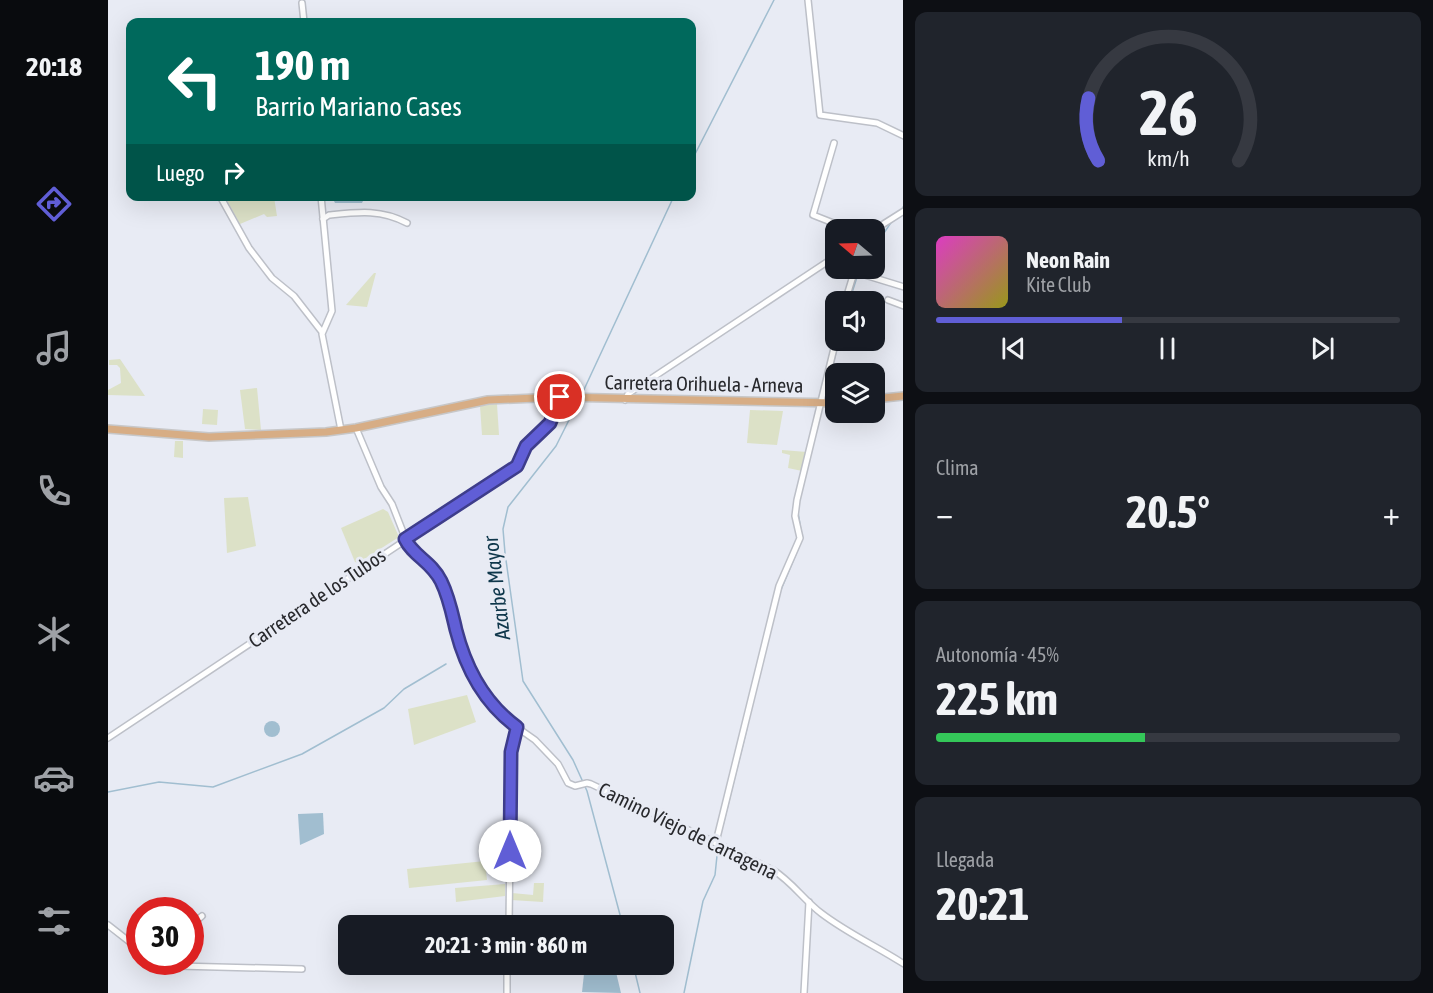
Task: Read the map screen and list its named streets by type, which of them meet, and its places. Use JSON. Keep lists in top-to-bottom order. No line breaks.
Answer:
{"streets":{"main road":["Carretera Orihuela - Arneva"],"street":["Carretera de los Tubos","Camino Viejo de Cartagena"]},"crossings":[["Carretera Orihuela - Arneva","Carretera de los Tubos"]],"water":["Azarbe Mayor"],"north":"left","page":{"tabs":"20:18","turn":["190 m","Barrio Mariano Cases"],"then":"Luego","song":["Neon Rain","Kite Club"],"tile":["Clima",["Autonomía · 45%","225 km"],["Llegada","20:21"]],"heat":["−","20.5°","+"],"limit":"30","trip":"20:21 · 3 min · 860 m","gauge":["26","km/h"]}}
